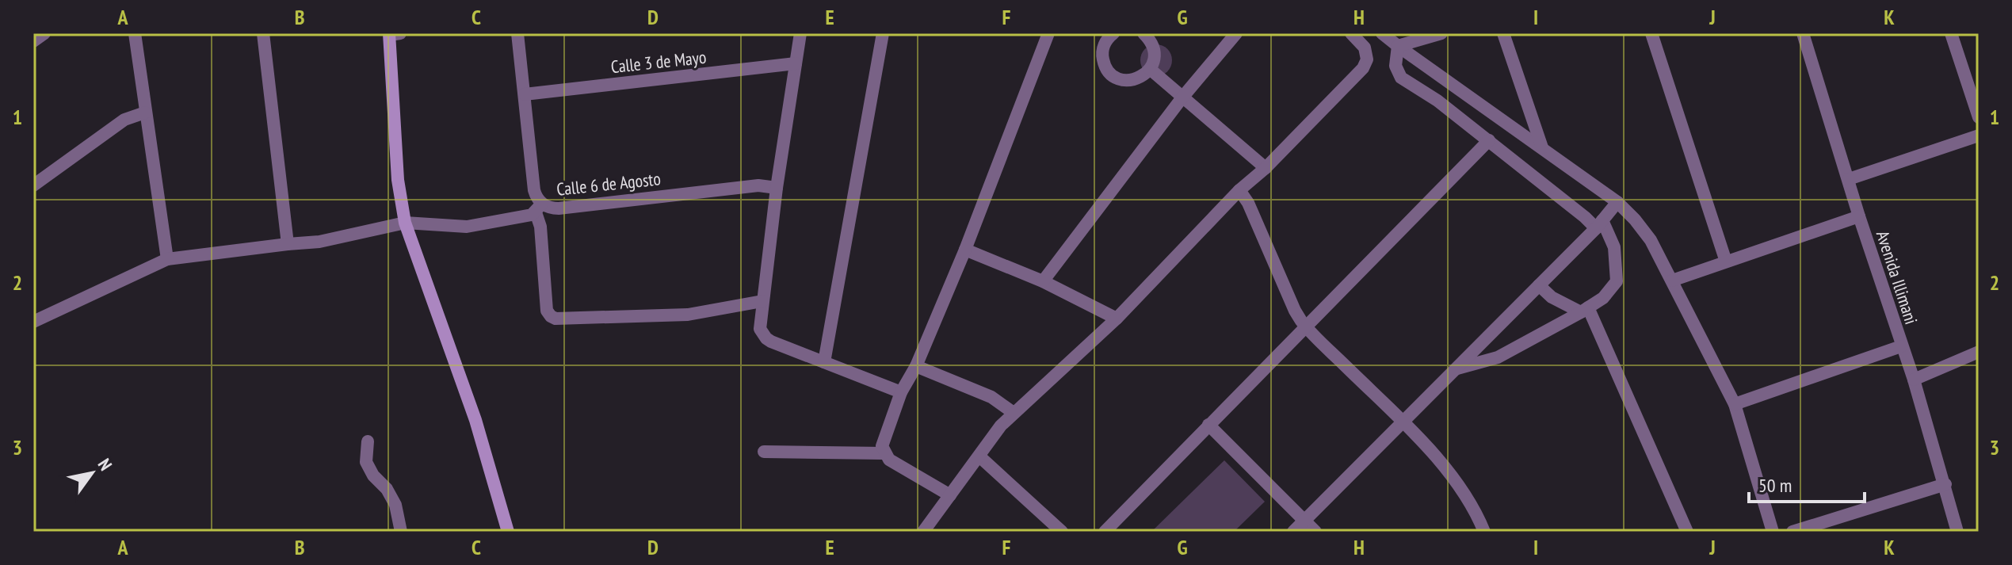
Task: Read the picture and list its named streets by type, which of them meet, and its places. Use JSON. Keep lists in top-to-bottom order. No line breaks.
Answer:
{"streets":{"street":["Calle 3 de Mayo","Calle 6 de Agosto","Avenida Illimani"]},"crossings":[["Calle 3 de Mayo","Calle 6 de Agosto"]],"scale_bar":"50 m","north":"top right","grid":{"columns":["A","B","C","D","E","F","G","H","I","J","K"],"rows":["1","2","3"]}}
